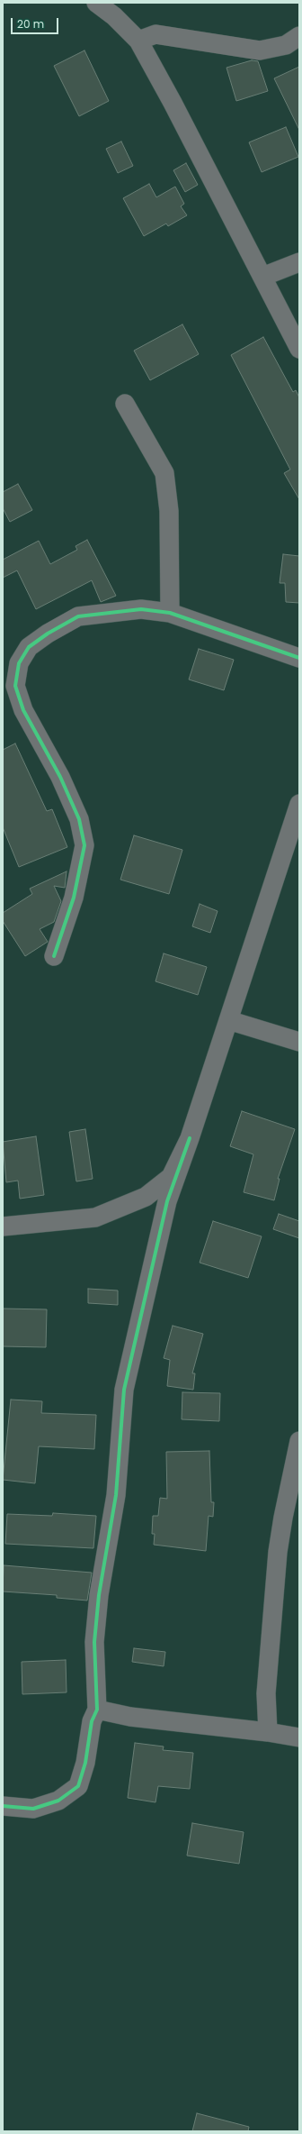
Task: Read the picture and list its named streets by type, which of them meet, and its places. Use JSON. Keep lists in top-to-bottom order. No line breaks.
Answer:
{"scale_bar":"20 m"}
